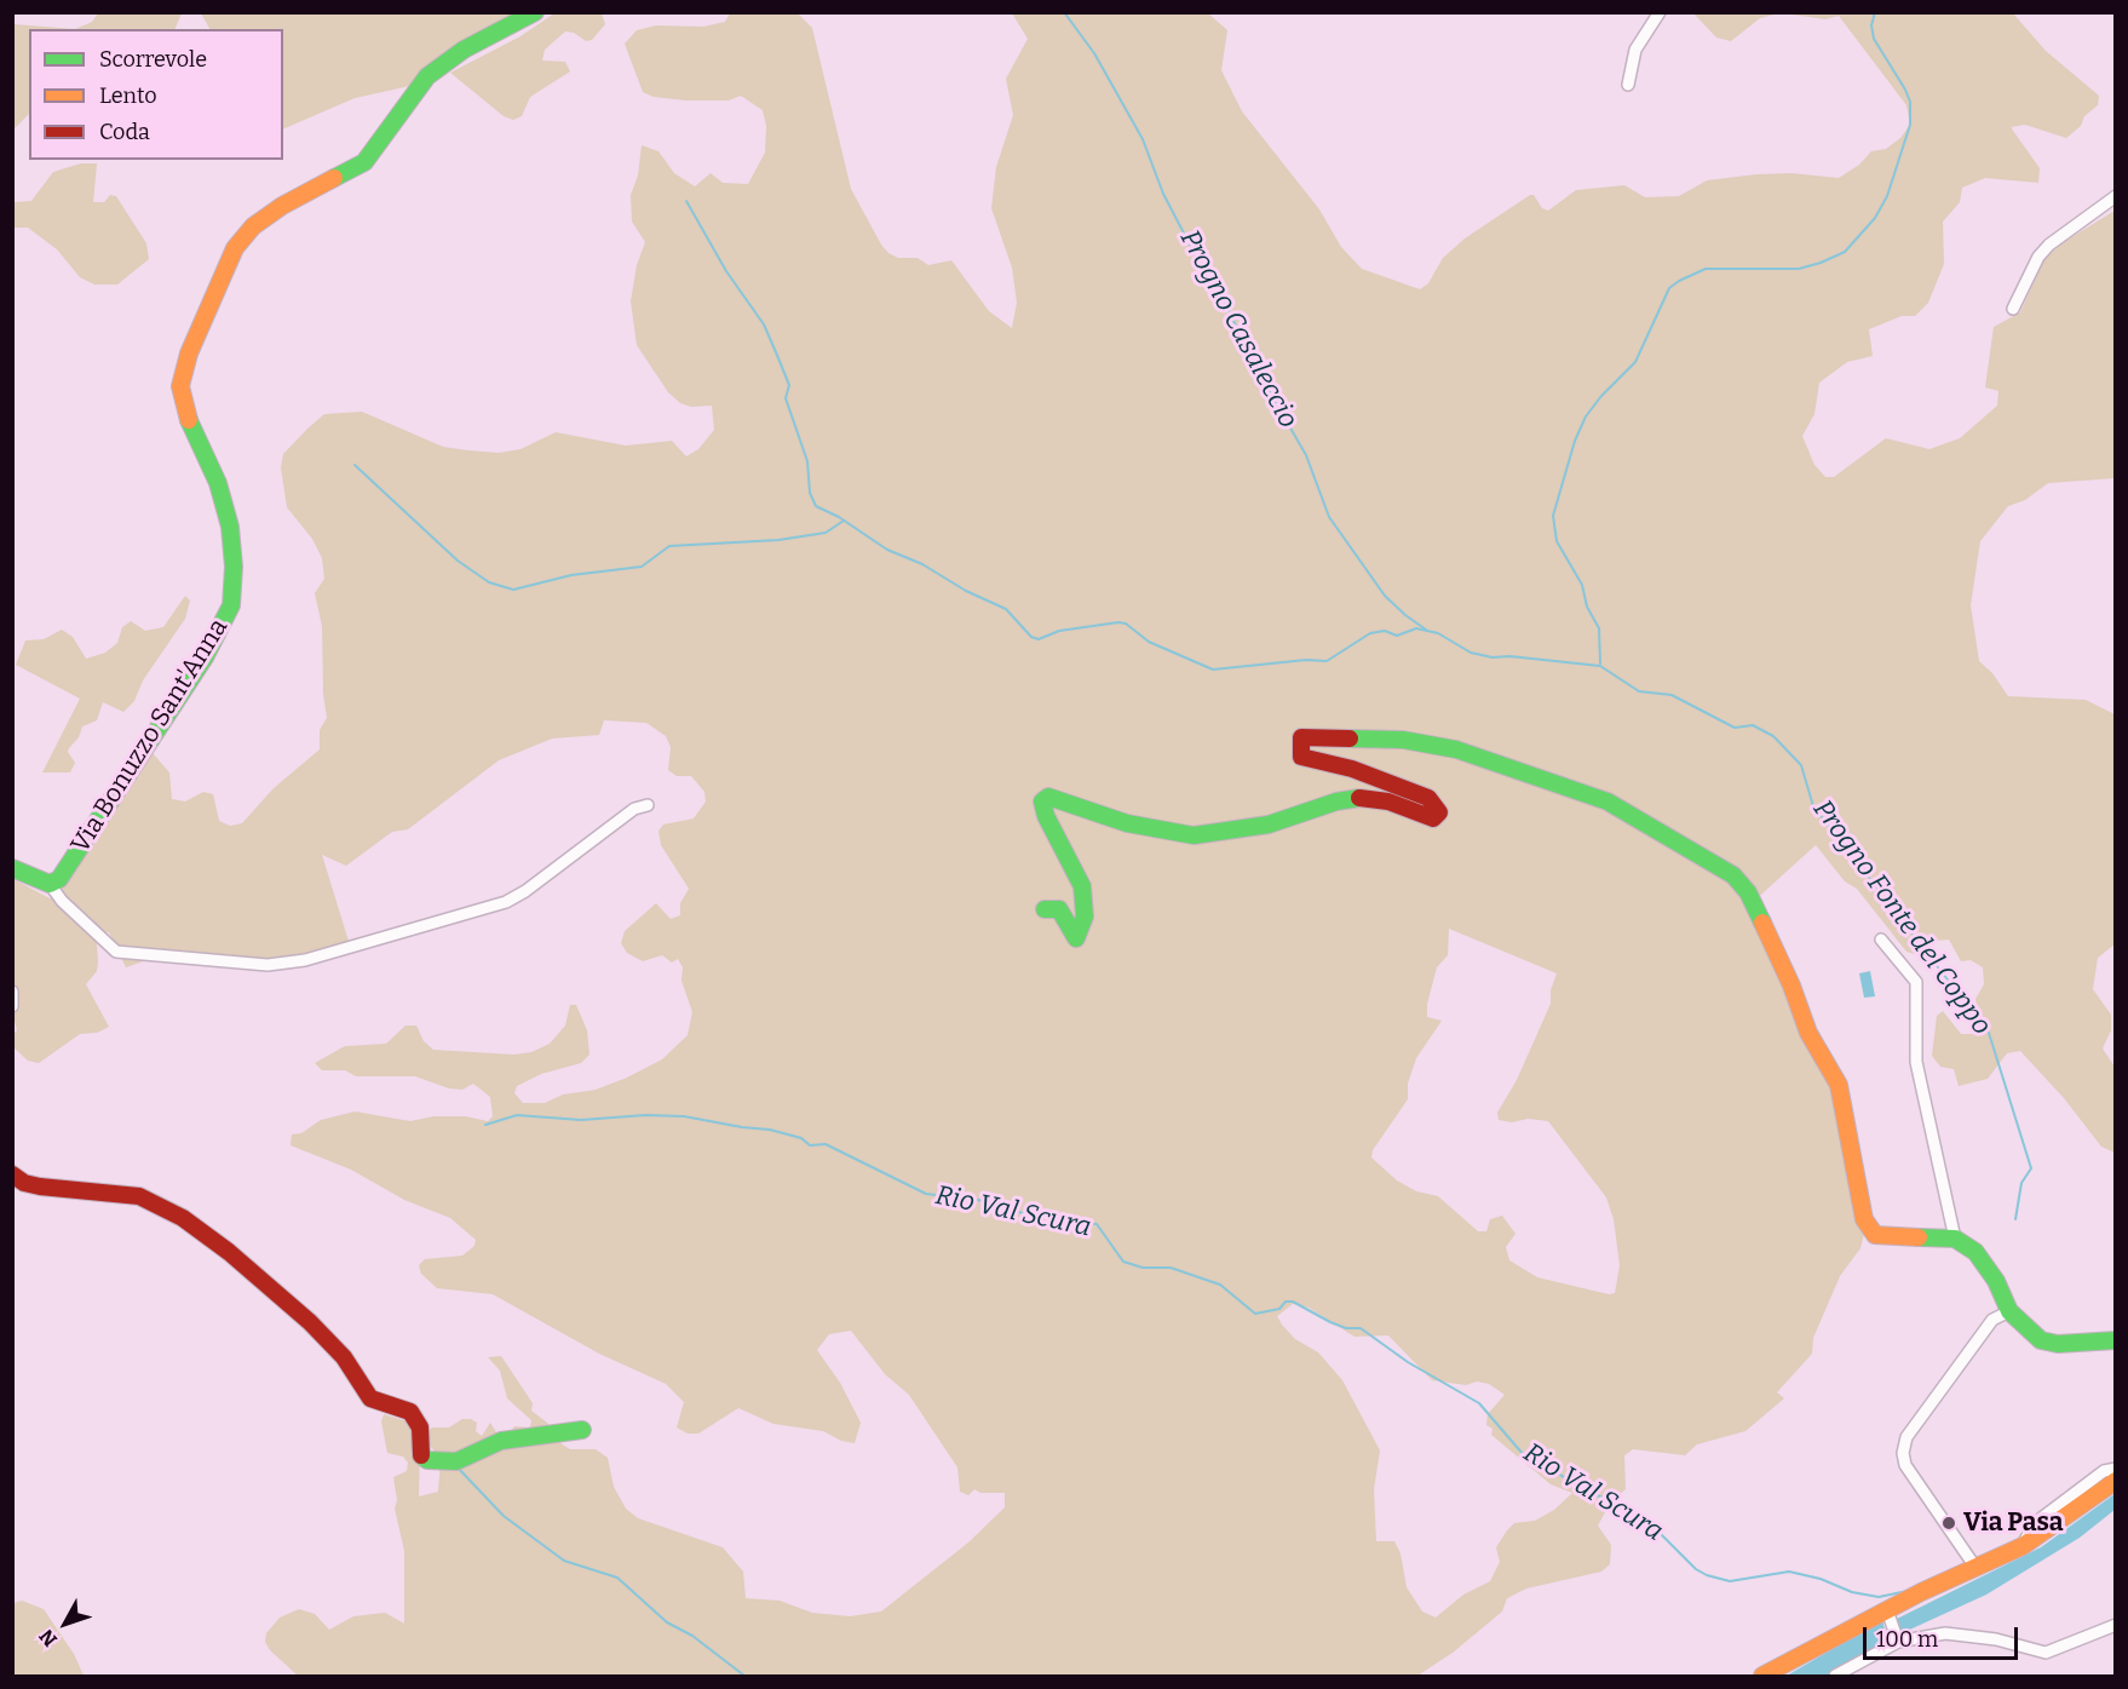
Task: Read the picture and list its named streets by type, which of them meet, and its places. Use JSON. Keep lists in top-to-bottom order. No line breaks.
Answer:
{"streets":{"street":["Via Bonuzzo Sant'Anna"]},"water":["Progno Casaleccio","Progno Fonte del Coppo","Rio Val Scura"],"places":["Via Pasa"],"legend":["Scorrevole","Lento","Coda"],"scale_bar":"100 m","north":"bottom left"}
